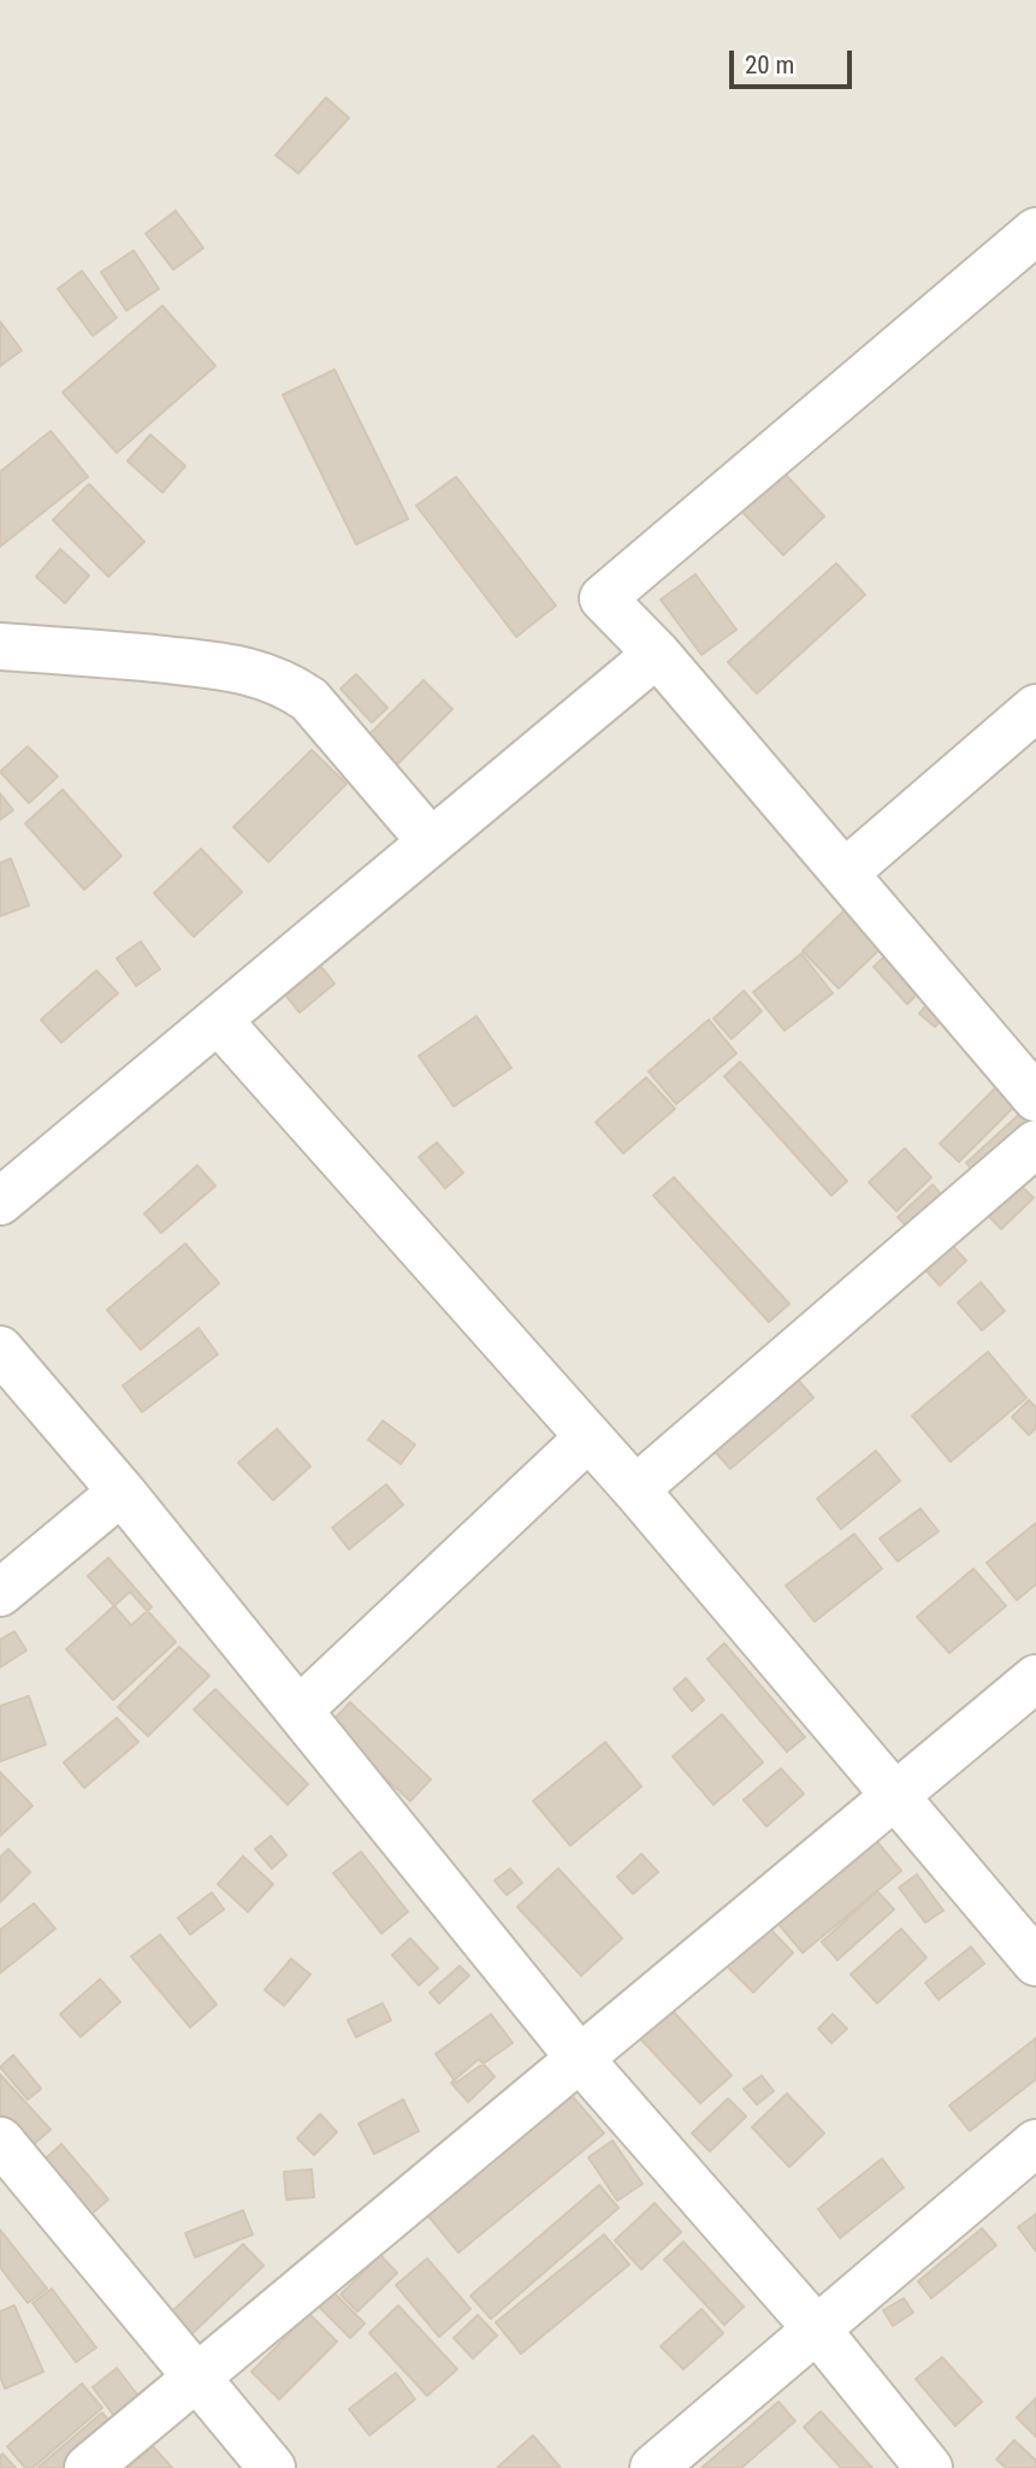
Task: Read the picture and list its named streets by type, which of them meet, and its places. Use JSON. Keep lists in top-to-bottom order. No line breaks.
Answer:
{"scale_bar":"20 m"}
